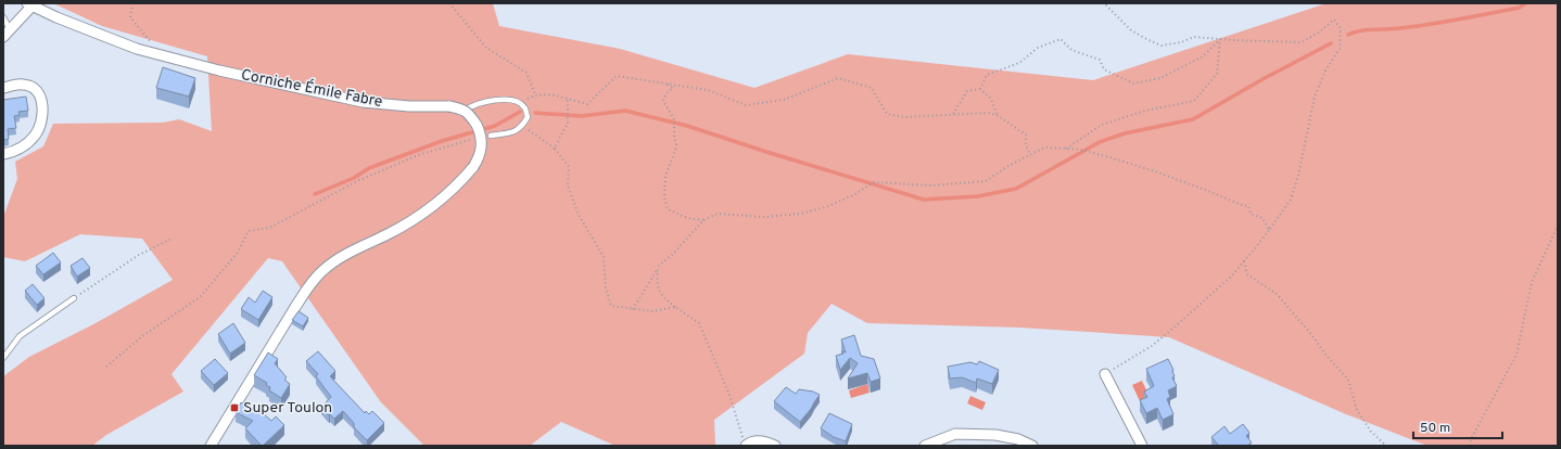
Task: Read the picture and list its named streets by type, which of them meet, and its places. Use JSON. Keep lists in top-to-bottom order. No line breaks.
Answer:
{"streets":{"street":["Corniche Émile Fabre"]},"places":{"transit":["Super Toulon"]},"scale_bar":"50 m"}
